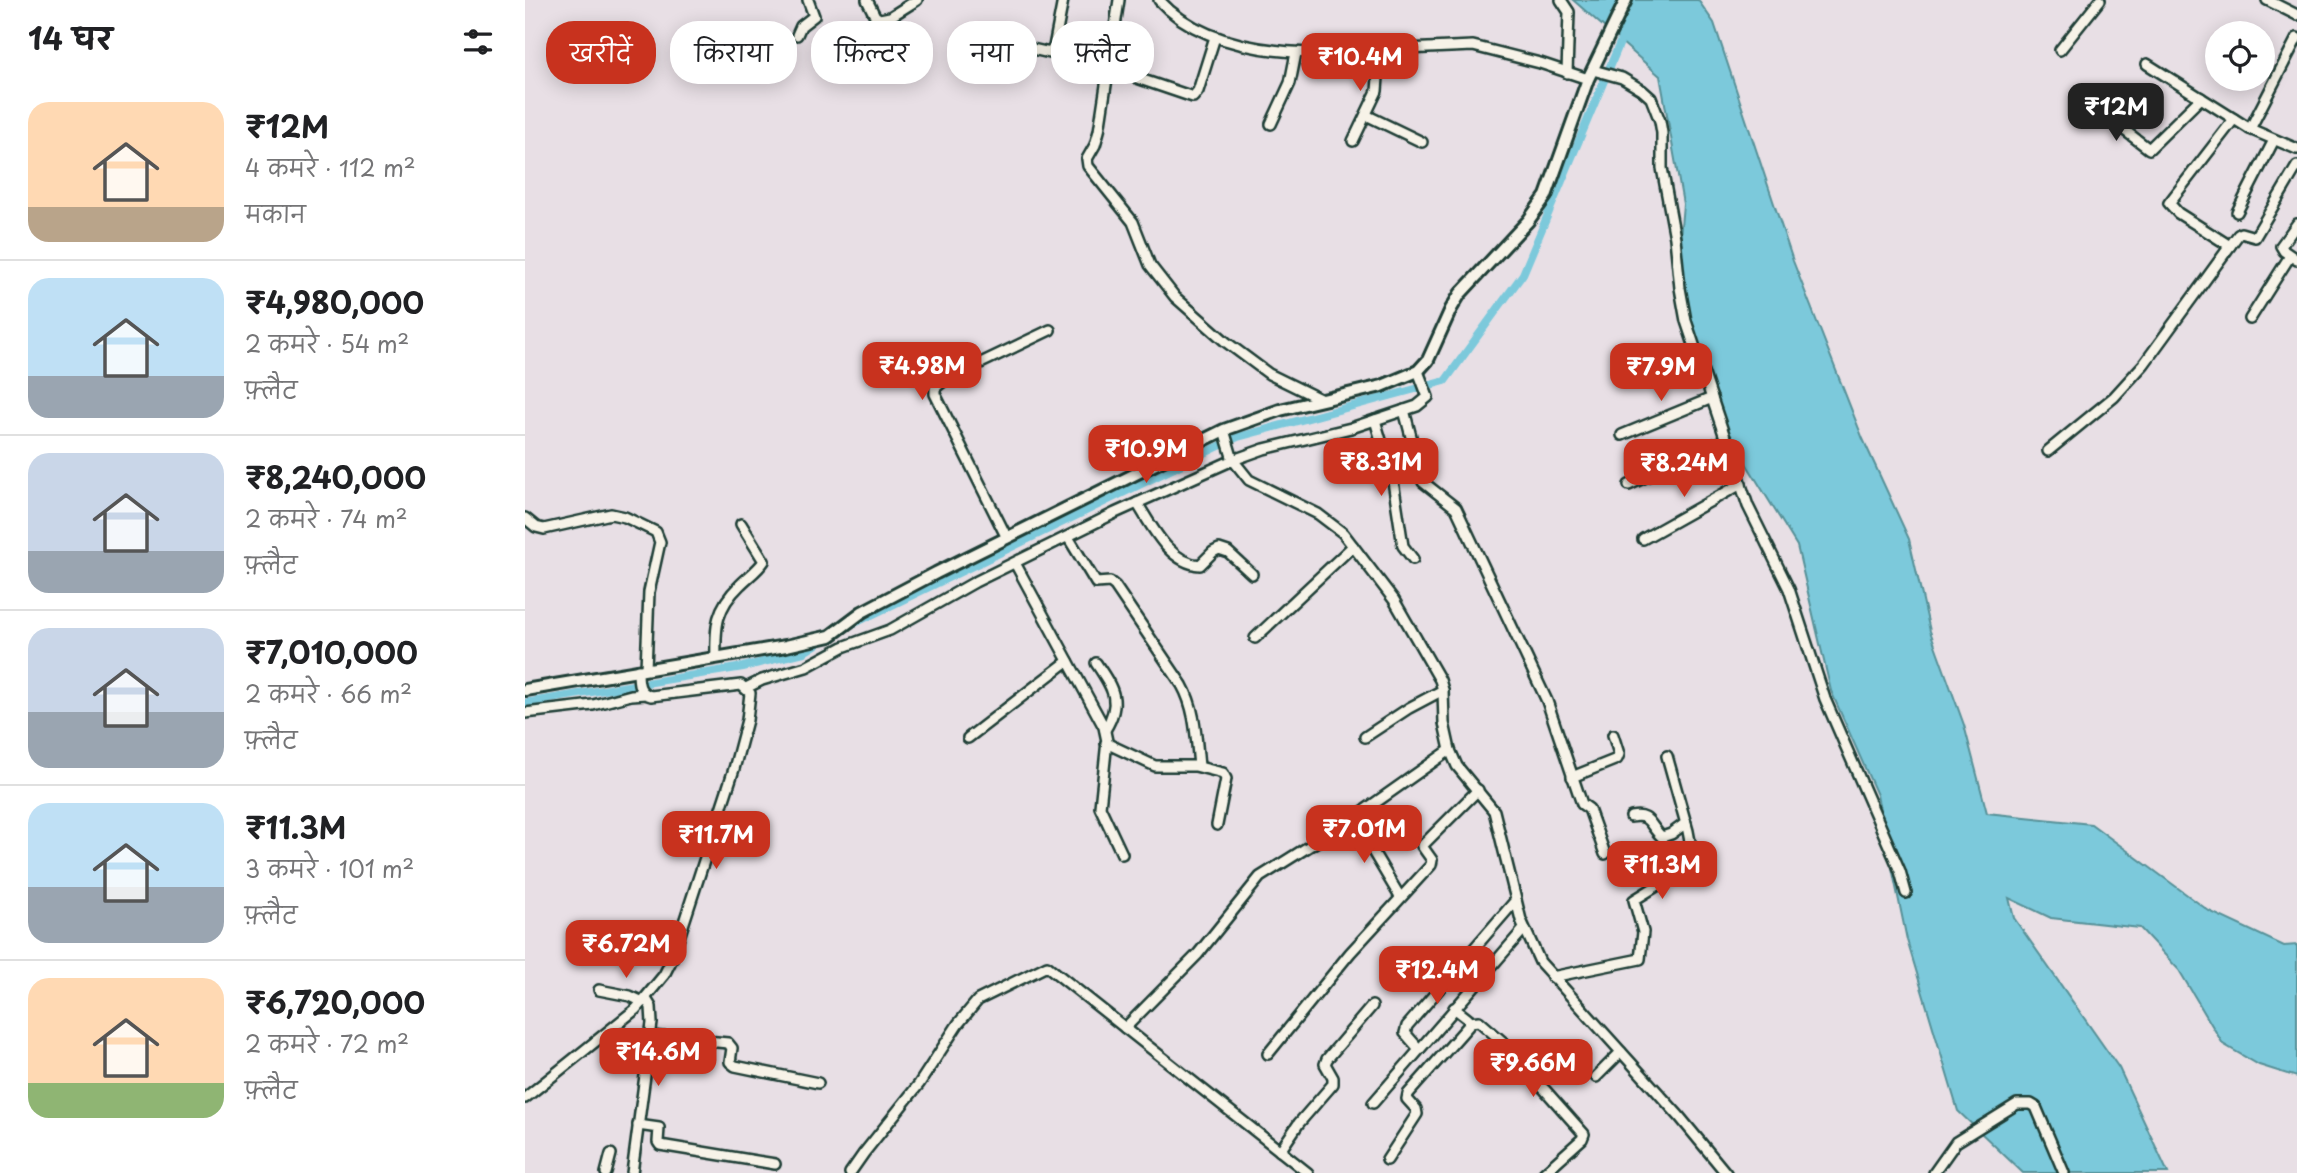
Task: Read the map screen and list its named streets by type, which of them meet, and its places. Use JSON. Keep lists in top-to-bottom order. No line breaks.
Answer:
{"page":{"heading":"14 घर","chip":["खरीदें","किराया","फ़िल्टर","नया","फ़्लैट"],"price":["₹10.4M","₹12M","₹4.98M","₹7.9M","₹10.9M","₹8.31M","₹8.24M","₹7.01M","₹11.7M","₹11.3M","₹6.72M","₹12.4M","₹14.6M","₹9.66M"],"list":[{"name":"₹12M","note":"4 कमरे · 112 m² · मकान"},{"name":"₹4,980,000","note":"2 कमरे · 54 m² · फ़्लैट"},{"name":"₹8,240,000","note":"2 कमरे · 74 m² · फ़्लैट"},{"name":"₹7,010,000","note":"2 कमरे · 66 m² · फ़्लैट"},{"name":"₹11.3M","note":"3 कमरे · 101 m² · फ़्लैट"},{"name":"₹6,720,000","note":"2 कमरे · 72 m² · फ़्लैट"}]}}
